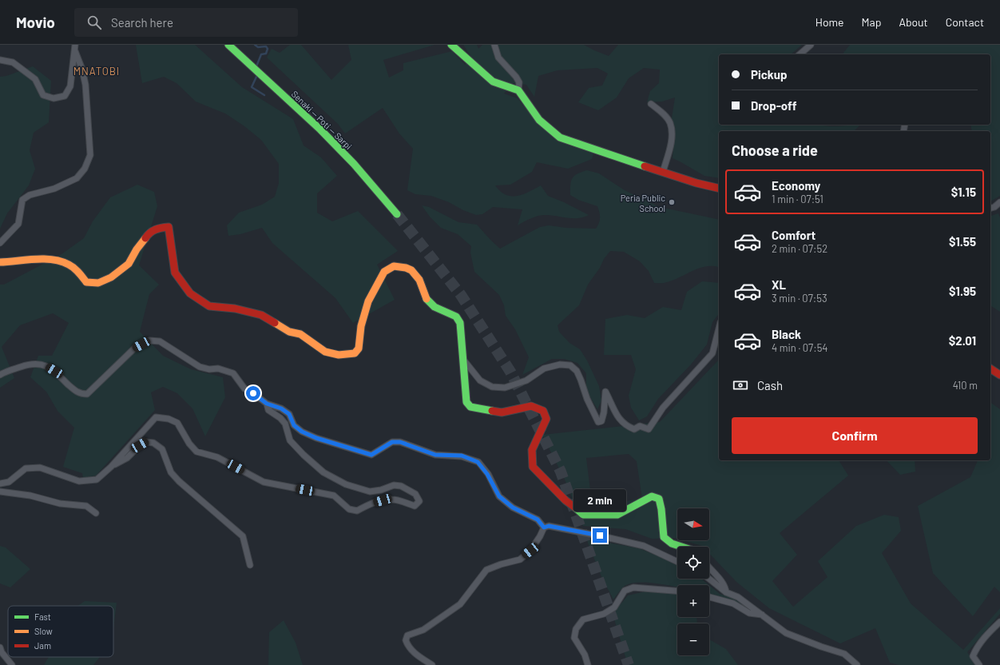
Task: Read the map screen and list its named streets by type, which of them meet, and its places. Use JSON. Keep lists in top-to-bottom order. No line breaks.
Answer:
{"streets":{"main road":["Senaki — Poti — Sarpi"]},"districts":["MNATOBI"],"places":["Peria Public School"],"legend":["Fast","Slow","Jam"],"north":"right","page":{"header":"Movio","search":"Search here","nav":["Home","Map","About","Contact"],"banner":["Pickup","Drop-off"],"heading":"Choose a ride","list":[{"name":"Economy","note":"1 min · 07:51","value":"$1.15"},{"name":"Comfort","note":"2 min · 07:52","value":"$1.55"},{"name":"XL","note":"3 min · 07:53","value":"$1.95"},{"name":"Black","note":"4 min · 07:54","value":"$2.01"}],"pay":["Cash","410 m"],"buttons":"Confirm","bubble":"2 min","map_buttons":["+","−"]}}
